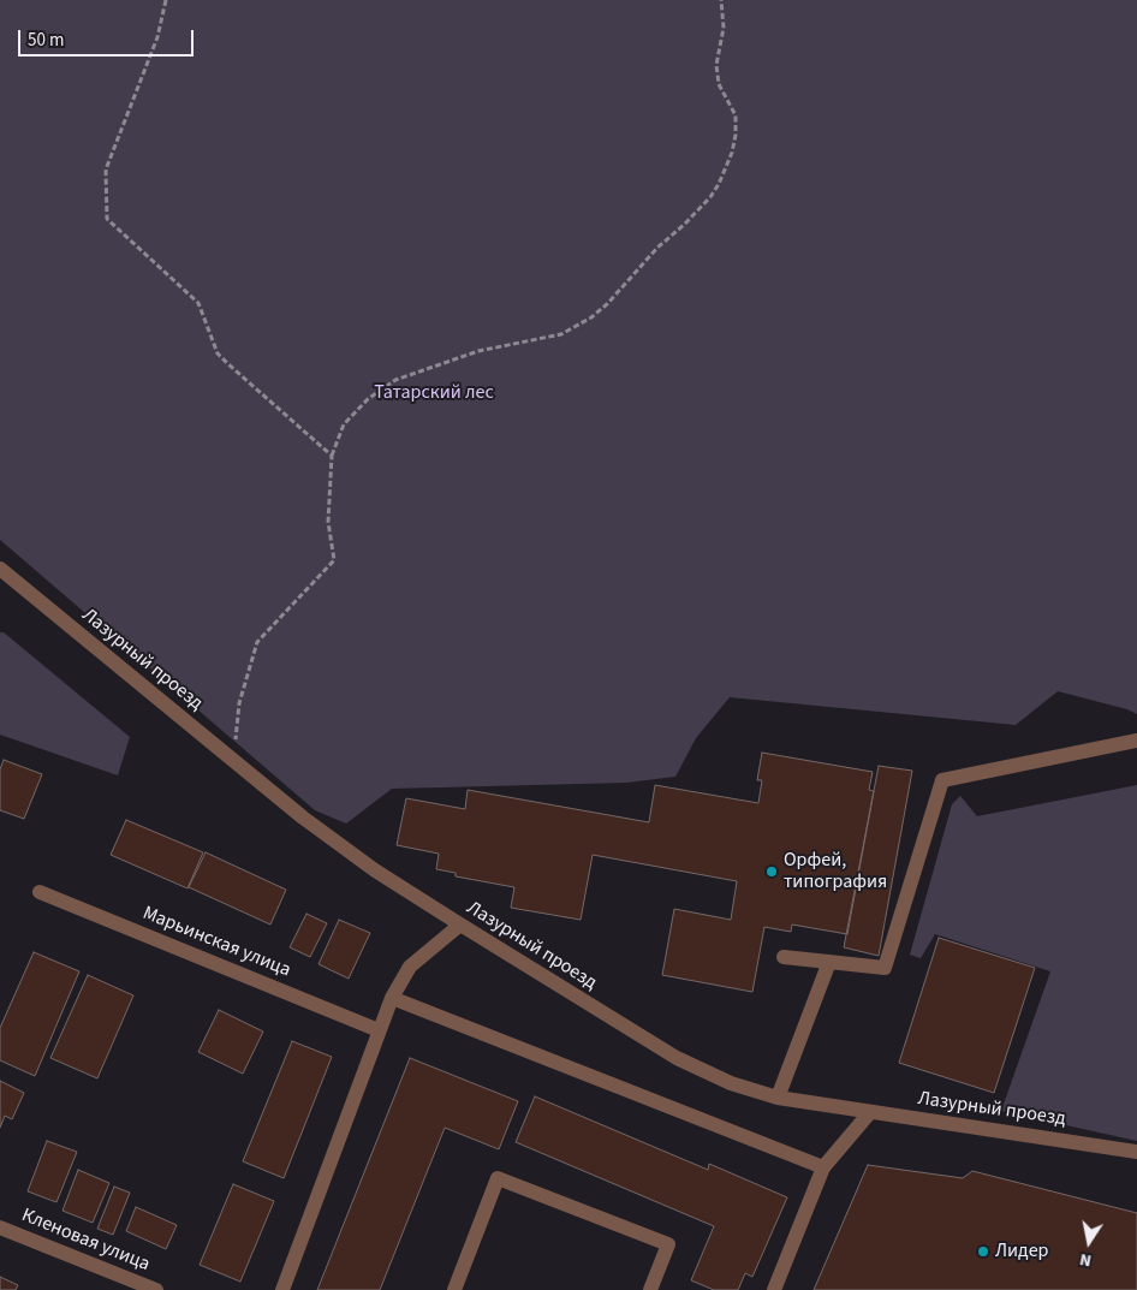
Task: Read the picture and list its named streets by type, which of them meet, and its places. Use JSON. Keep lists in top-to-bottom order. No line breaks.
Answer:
{"streets":{"street":["Лазурный проезд","Марьинская улица","Кленовая улица"]},"parks":["Татарский лес"],"places":["Орфей, типография","Лидер"],"scale_bar":"50 m","north":"bottom"}
